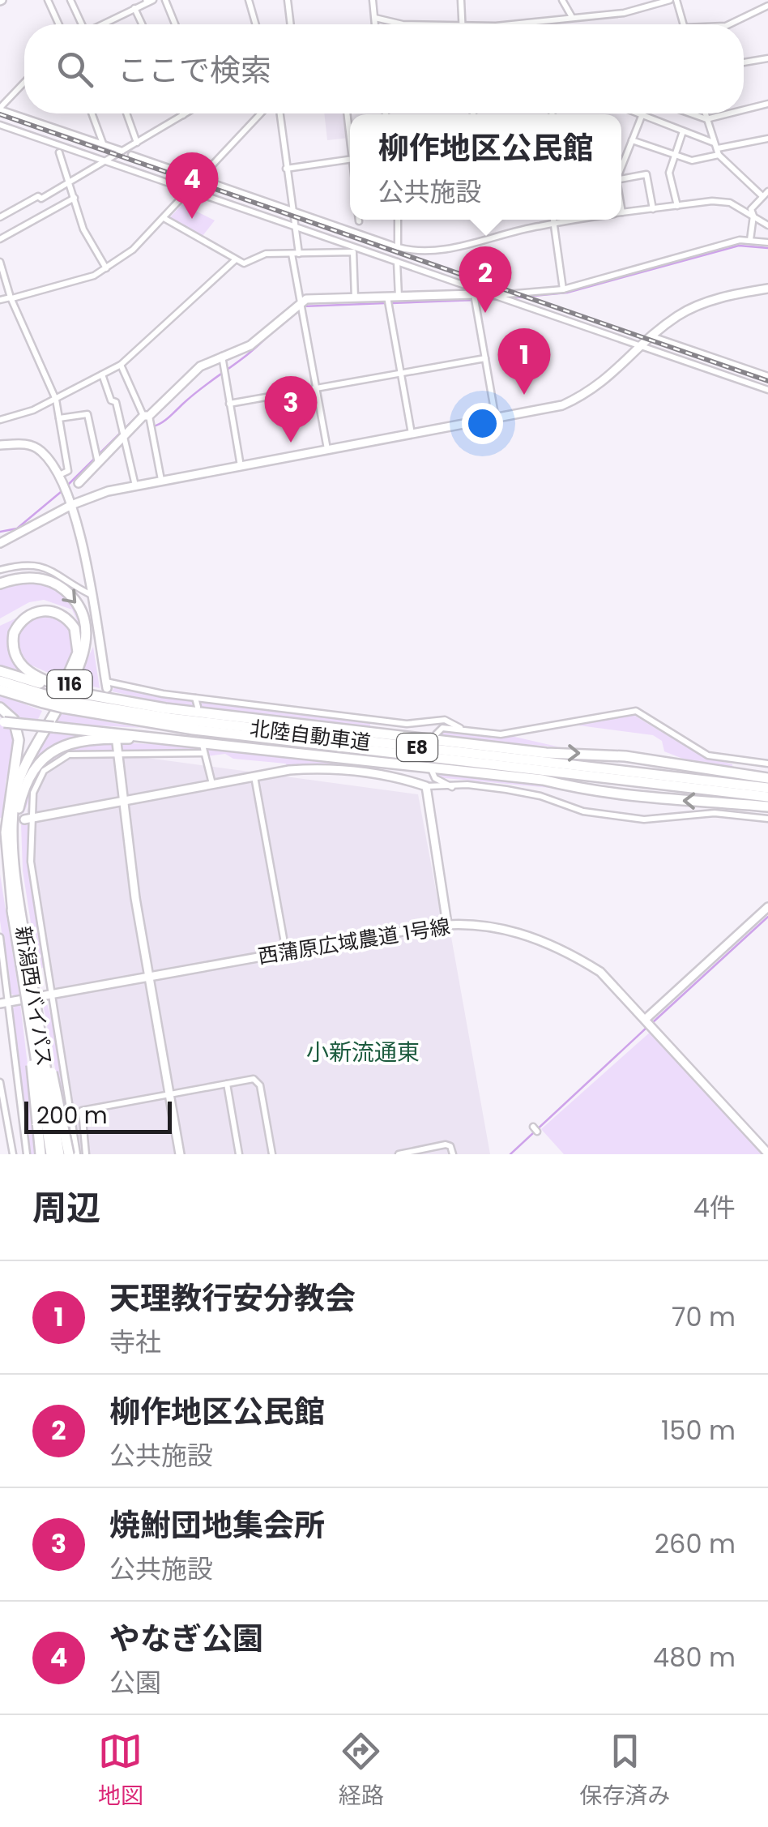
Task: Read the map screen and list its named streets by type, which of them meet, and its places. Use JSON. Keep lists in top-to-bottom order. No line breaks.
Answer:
{"streets":{"highway":["116","北陸自動車道","E8","新潟西バイパス"],"street":["西蒲原広域農道 1号線"]},"districts":["小新流通東"],"scale_bar":"200 m","page":{"search":"ここで検索","popup":["柳作地区公民館","公共施設"],"pins":["4","2","1","3"],"scale":"200 m","heading":["周辺","4件"],"list":[{"mark":"1","name":"天理教行安分教会","note":"寺社","value":"70 m"},{"mark":"2","name":"柳作地区公民館","note":"公共施設","value":"150 m"},{"mark":"3","name":"焼鮒団地集会所","note":"公共施設","value":"260 m"},{"mark":"4","name":"やなぎ公園","note":"公園","value":"480 m"}],"nav":["地図","経路","保存済み"]}}
